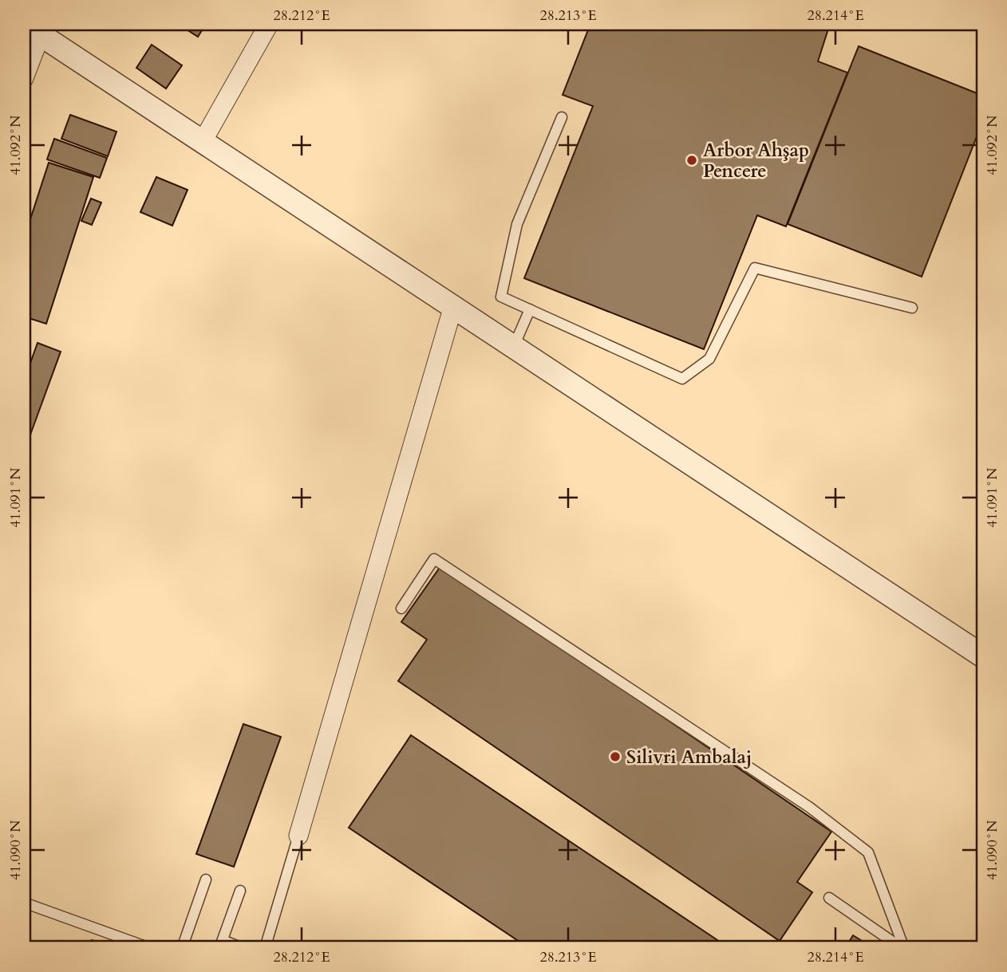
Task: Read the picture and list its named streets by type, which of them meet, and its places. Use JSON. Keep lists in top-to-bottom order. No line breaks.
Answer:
{"places":["Arbor Ahşap Pencere","Silivri Ambalaj"],"coordinates":["28.212°E","28.213°E","28.214°E","41.092°N","41.091°N","41.090°N"]}
